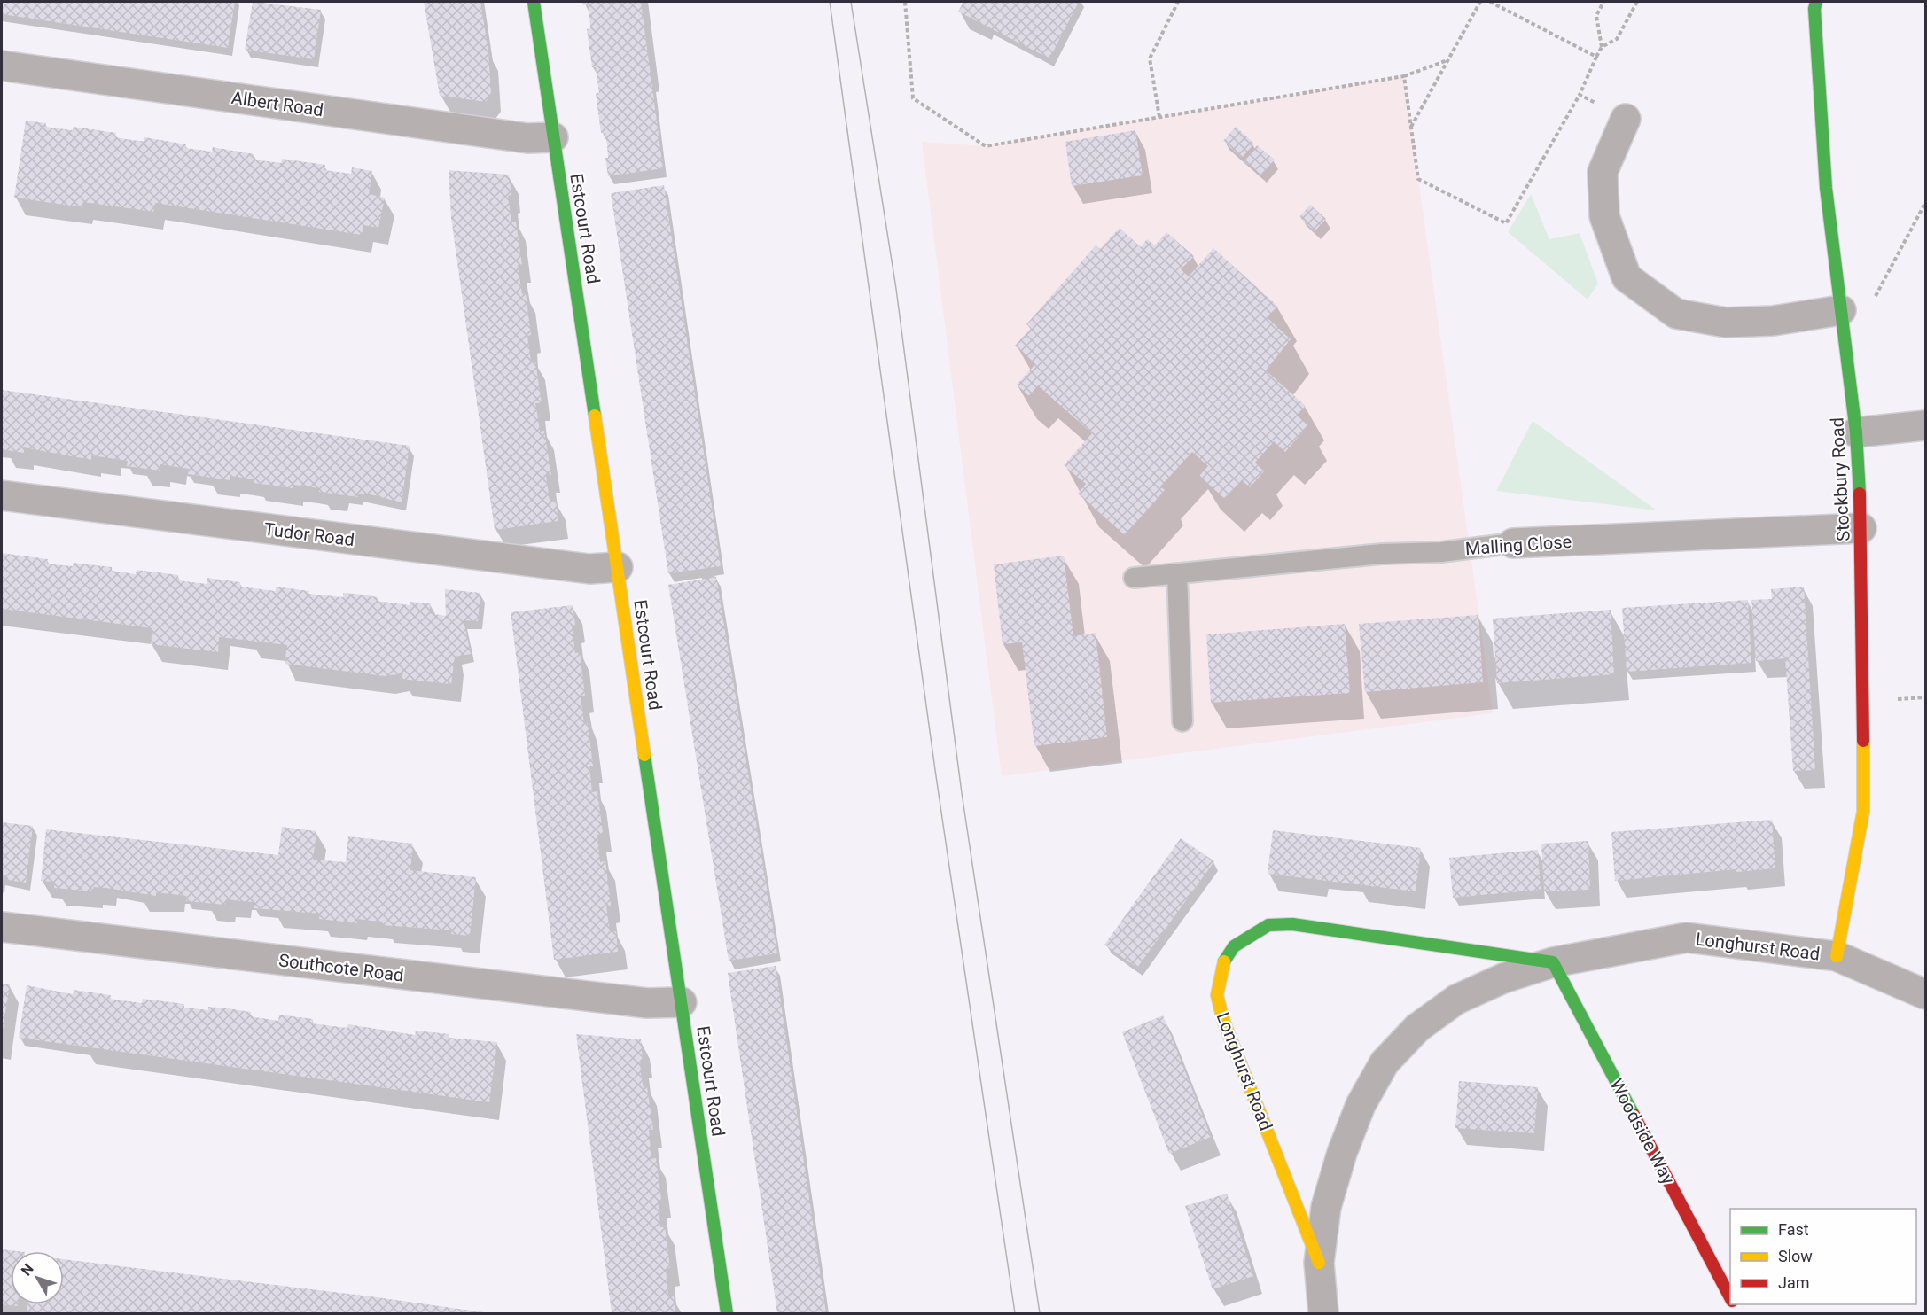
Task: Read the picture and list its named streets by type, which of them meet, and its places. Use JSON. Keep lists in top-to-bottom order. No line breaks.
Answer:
{"streets":{"street":["Albert Road","Estcourt Road","Stockbury Road","Tudor Road","Malling Close","Longhurst Road","Southcote Road","Woodside Way"]},"crossings":[["Albert Road","Estcourt Road"],["Estcourt Road","Tudor Road"],["Estcourt Road","Southcote Road"],["Stockbury Road","Malling Close"],["Stockbury Road","Longhurst Road"],["Longhurst Road","Woodside Way"]],"legend":["Fast","Slow","Jam"],"north":"top left"}
